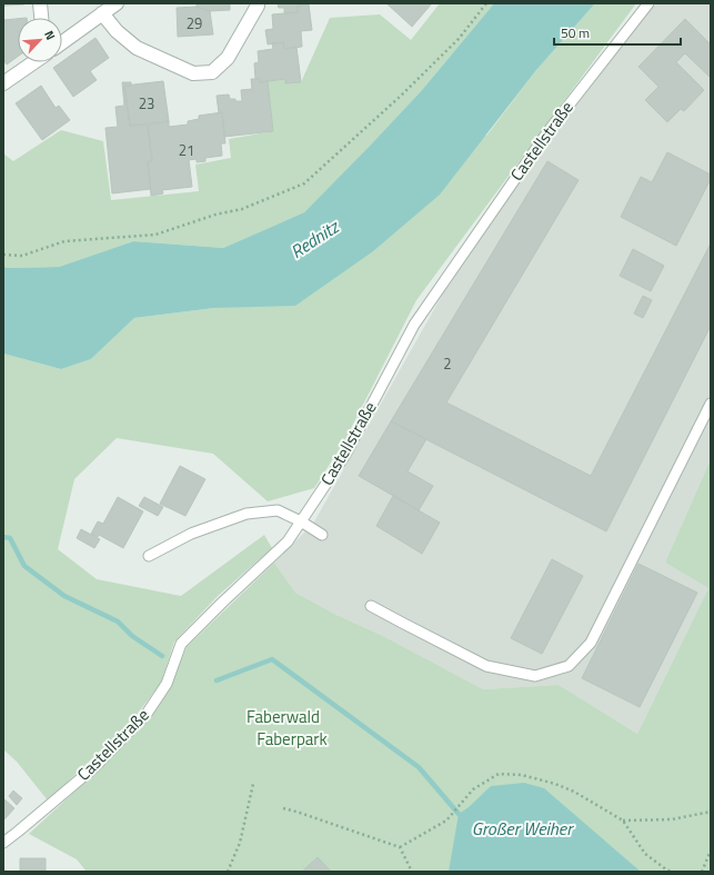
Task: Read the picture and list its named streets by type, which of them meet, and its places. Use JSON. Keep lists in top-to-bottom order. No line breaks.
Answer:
{"streets":{"lane":["Castellstraße"]},"water":["Rednitz","Großer Weiher"],"parks":["Faberwald","Faberpark"],"house_numbers":["29","23","21","2"],"scale_bar":"50 m","north":"top right"}
